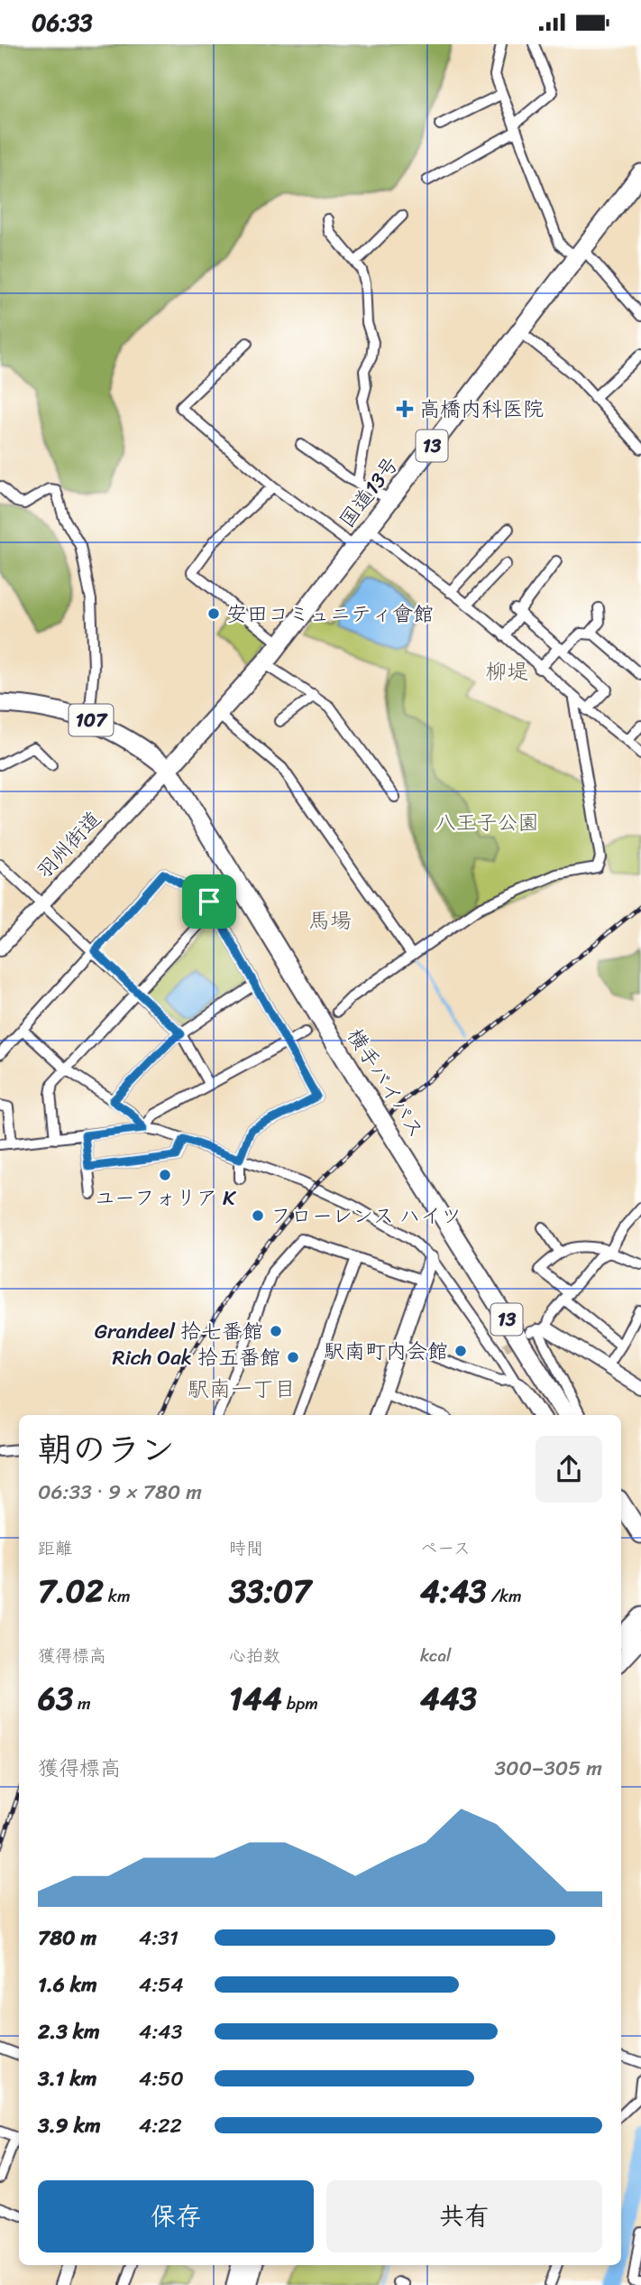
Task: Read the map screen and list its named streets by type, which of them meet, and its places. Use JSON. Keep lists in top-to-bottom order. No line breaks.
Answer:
{"streets":{"highway":["13","国道13号","107","横手バイパス"],"street":["羽州街道"]},"crossings":[["国道13号","107"],["国道13号","羽州街道"],["国道13号","横手バイパス"],["107","羽州街道"],["107","横手バイパス"],["羽州街道","横手バイパス"]],"districts":["柳堤","馬場","駅南一丁目"],"parks":["八王子公園"],"places":{"health":["高橋内科医院"],"other":["安田コミュニティ會館","ユーフォリア K","フローレンス ハイツ","Grandeel 拾七番館","駅南町内会館","Rich Oak 拾五番館"]},"page":{"status":"06:33","heading":["朝のラン","06:33 · 9 × 780 m"],"stats":[["距離","7.02 km"],["時間","33:07"],["ペース","4:43 /km"],["獲得標高","63 m"],["心拍数","144 bpm"],["kcal","443"]],"chart":["獲得標高","300–305 m"],"list":[{"name":"780 m","note":"4:31"},{"name":"1.6 km","note":"4:54"},{"name":"2.3 km","note":"4:43"},{"name":"3.1 km","note":"4:50"},{"name":"3.9 km","note":"4:22"}],"buttons":["保存","共有"]}}
